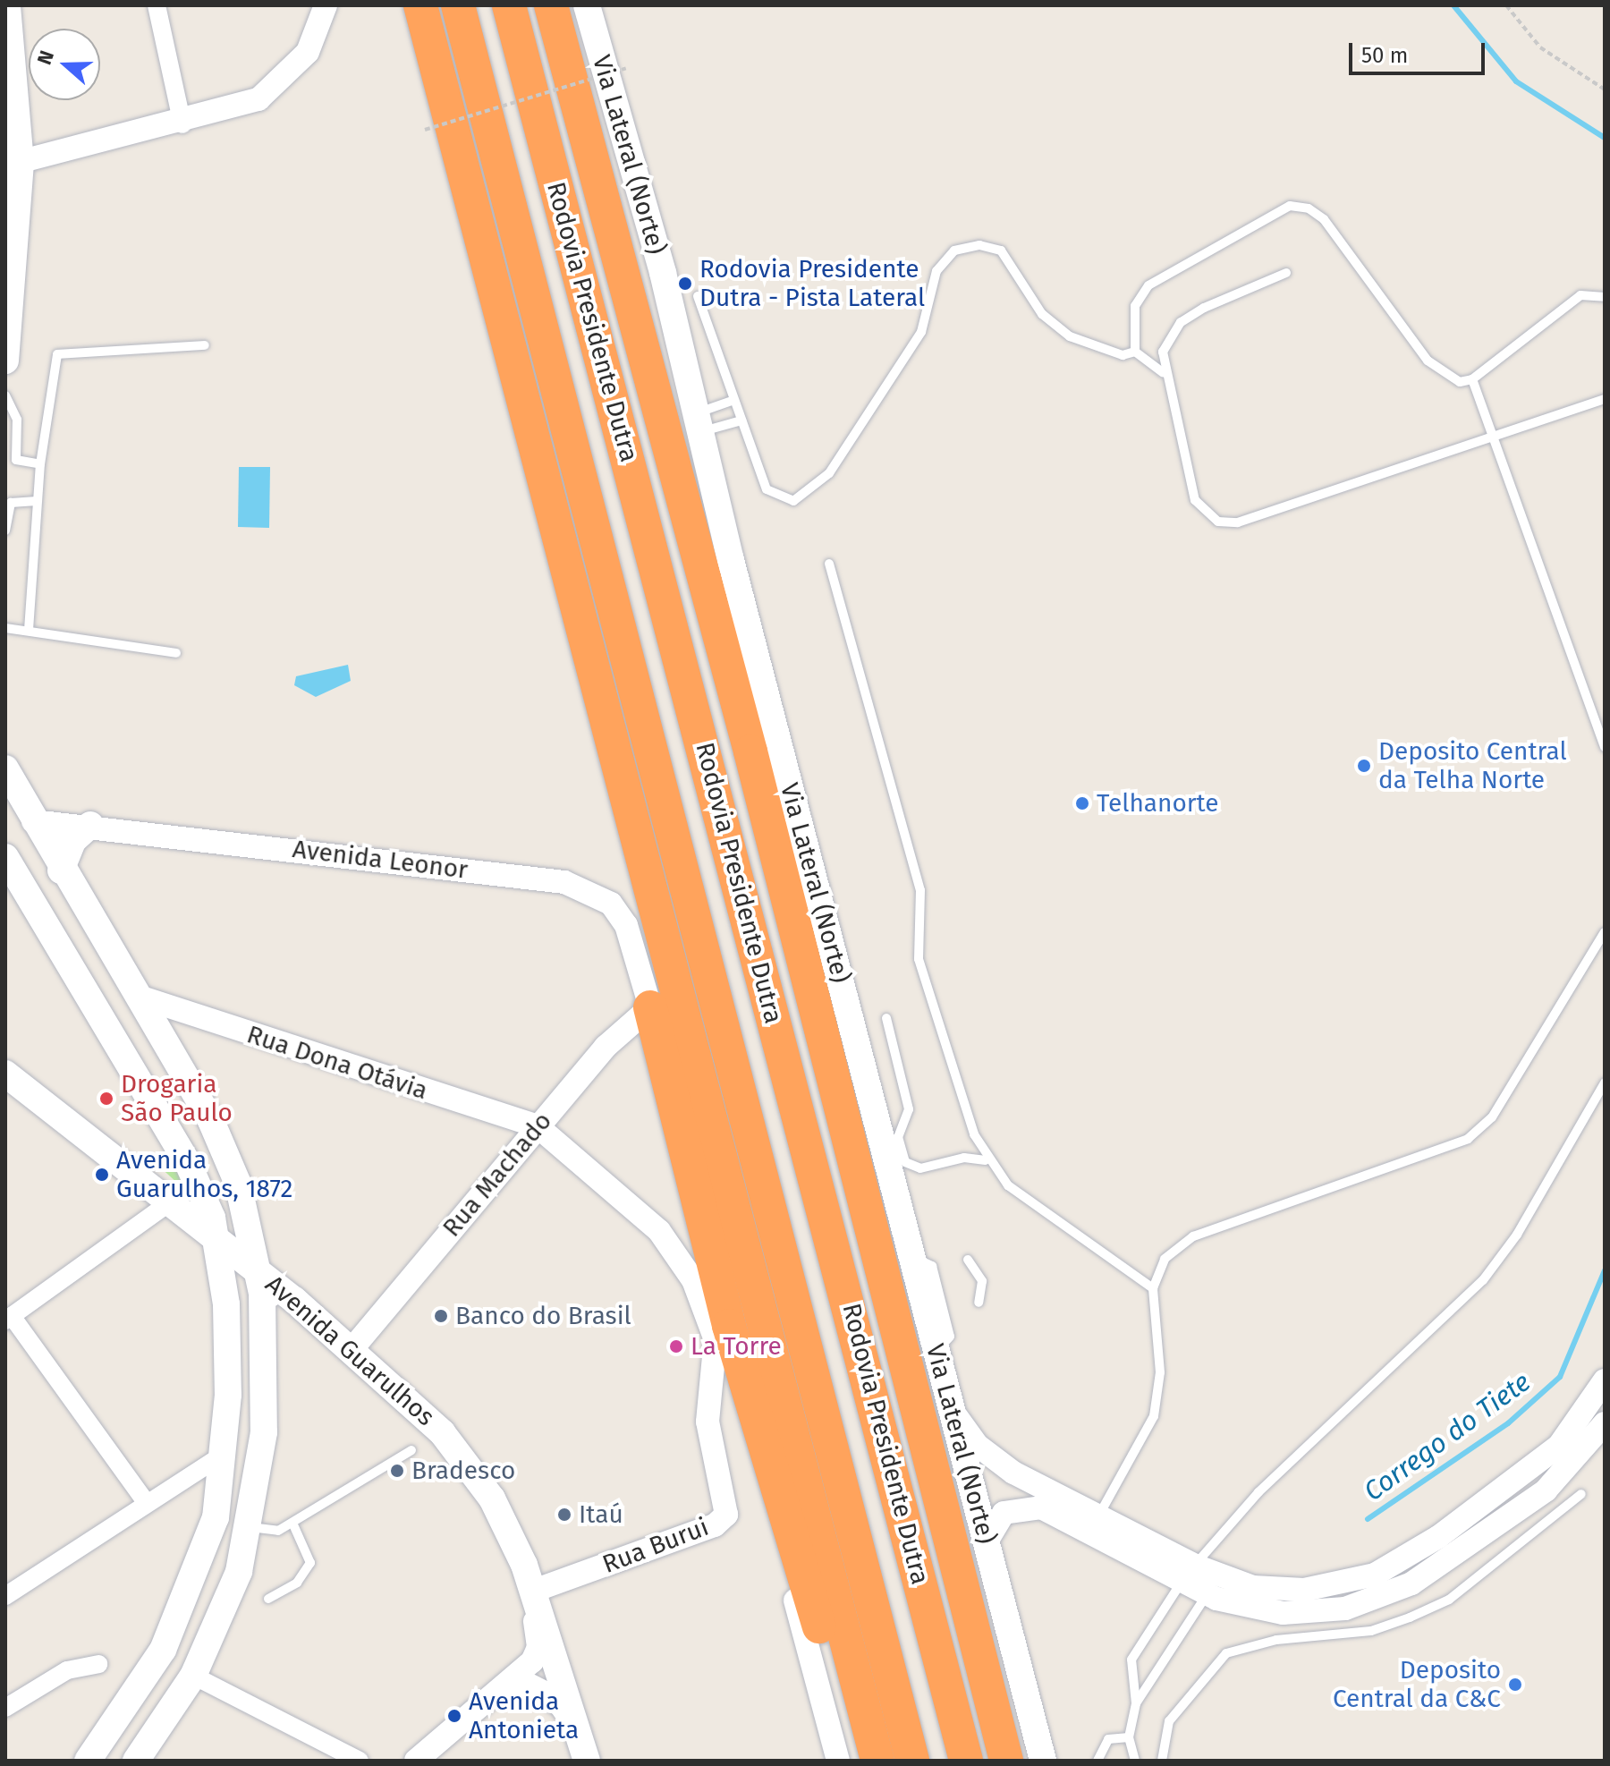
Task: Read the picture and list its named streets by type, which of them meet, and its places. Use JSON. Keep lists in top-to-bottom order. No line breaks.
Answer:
{"streets":{"highway":["Rodovia Presidente Dutra"],"main road":["Via Lateral (Norte)","Avenida Guarulhos"],"street":["Avenida Leonor","Rua Dona Otávia","Rua Machado","Rua Burui"]},"crossings":[["Avenida Leonor","Rua Machado"],["Rua Dona Otávia","Rua Machado"],["Rua Machado","Avenida Guarulhos"],["Avenida Guarulhos","Rua Burui"]],"water":["Corrego do Tiete"],"places":["Rodovia Presidente Dutra - Pista Lateral","Deposito Central da Telha Norte","Telhanorte","Drogaria São Paulo","Avenida Guarulhos, 1872","Banco do Brasil","La Torre","Bradesco","Itaú","Deposito Central da C&C","Avenida Antonieta"],"scale_bar":"50 m","north":"left"}
